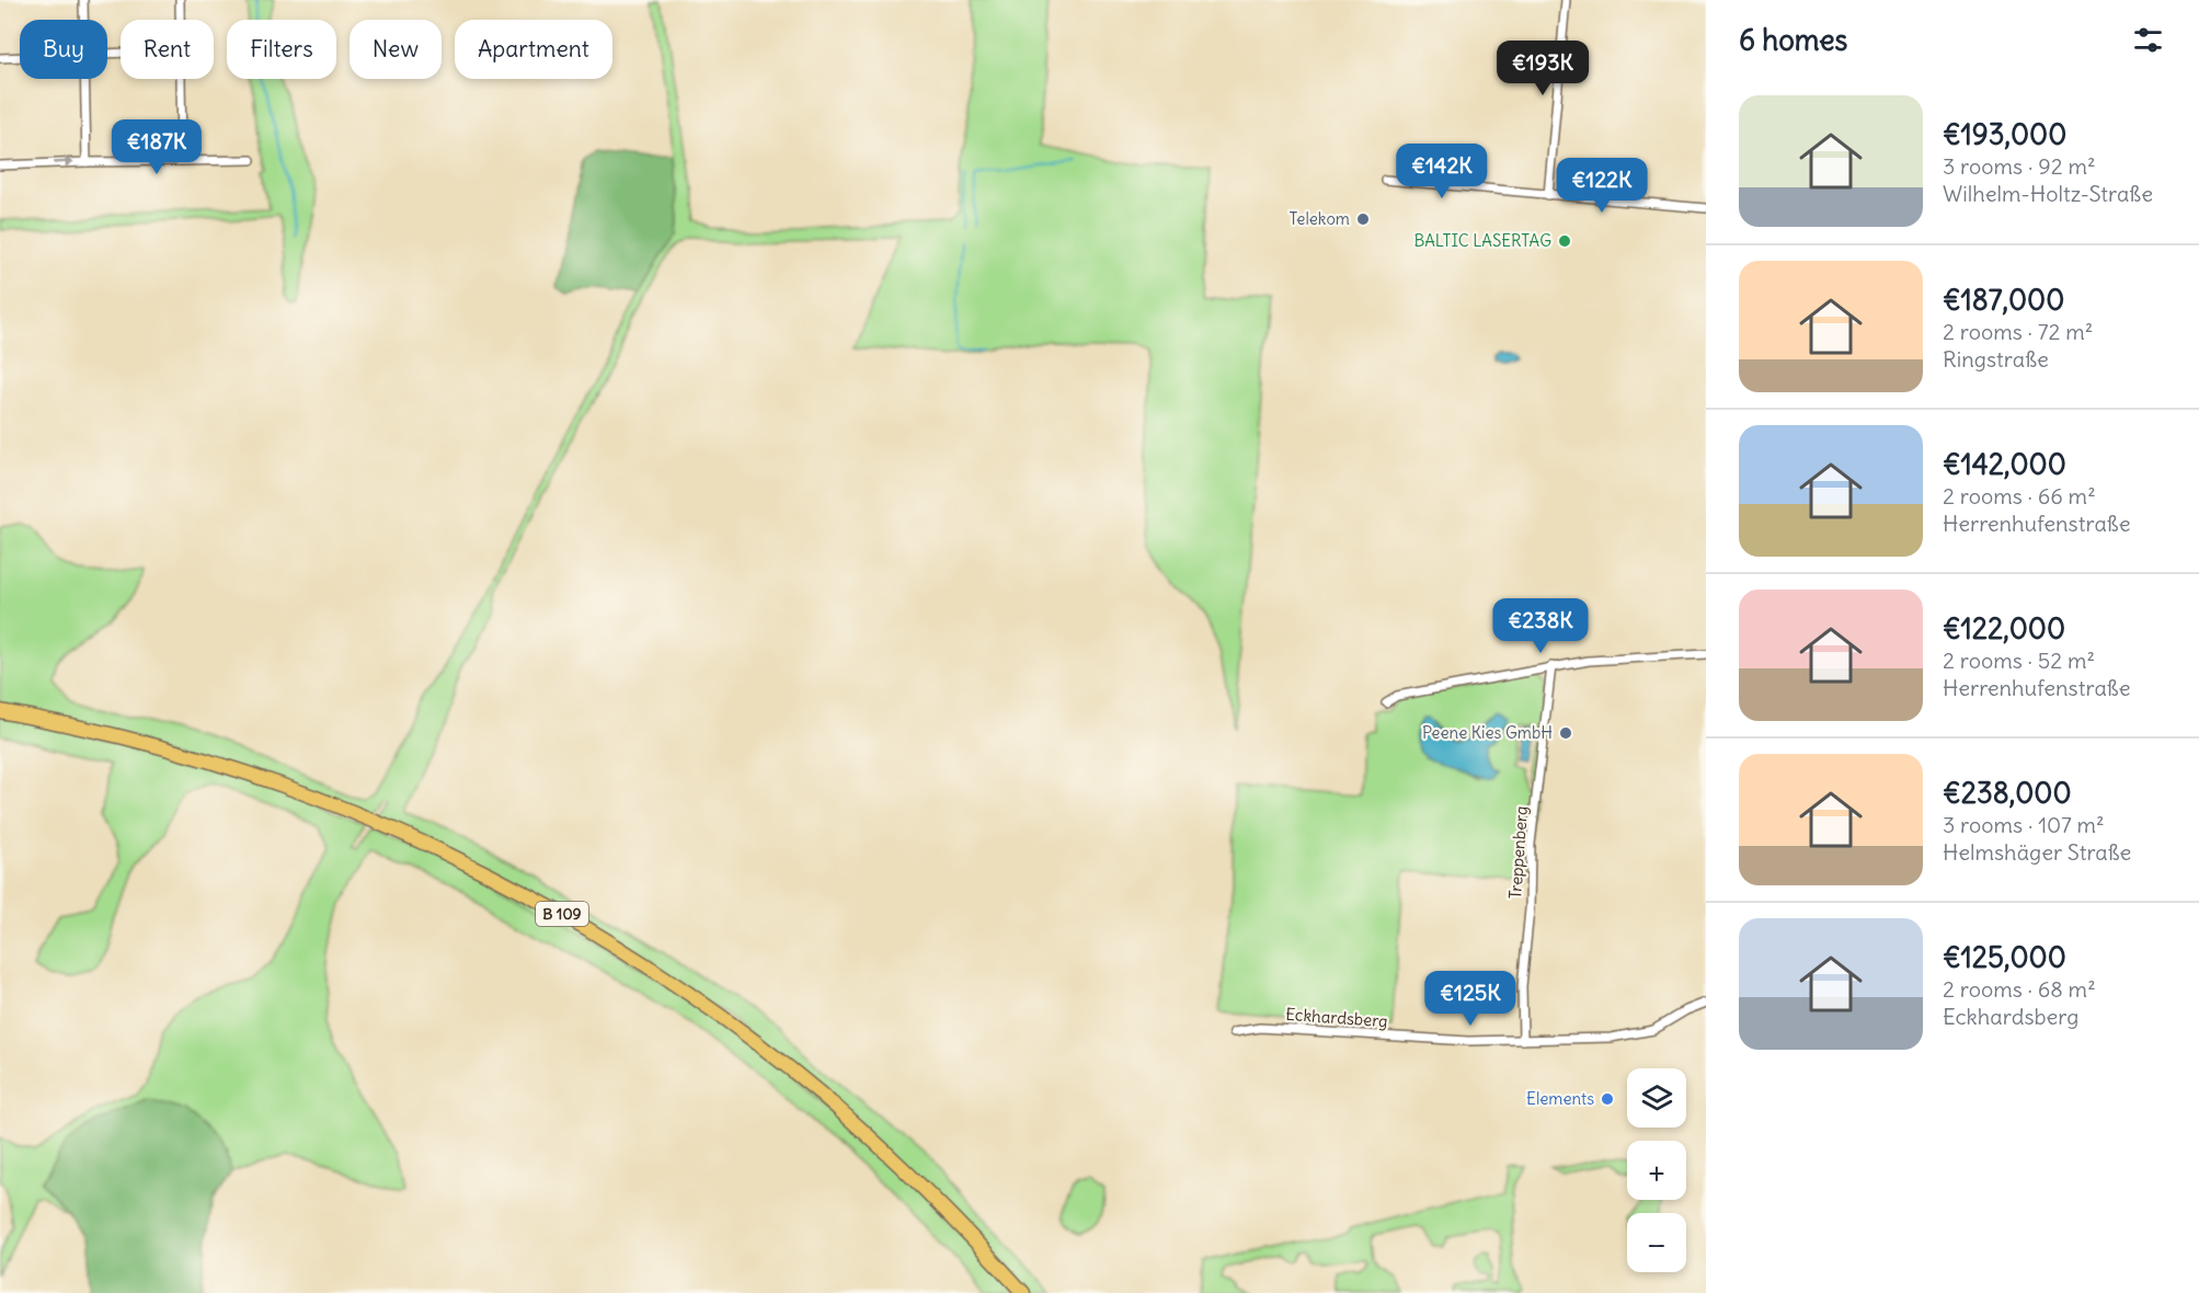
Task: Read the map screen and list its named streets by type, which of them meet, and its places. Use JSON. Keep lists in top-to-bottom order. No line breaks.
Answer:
{"streets":{"highway":["B 109"],"street":["Treppenberg","Eckhardsberg"]},"crossings":[["Treppenberg","Eckhardsberg"]],"places":["Telekom","BALTIC LASERTAG","Peene Kies GmbH","Elements"],"page":{"heading":"6 homes","chip":["Buy","Rent","Filters","New","Apartment"],"price":["€193K","€187K","€142K","€122K","€238K","€125K"],"list":[{"name":"€193,000","note":"3 rooms · 92 m² · Wilhelm-Holtz-Straße"},{"name":"€187,000","note":"2 rooms · 72 m² · Ringstraße"},{"name":"€142,000","note":"2 rooms · 66 m² · Herrenhufenstraße"},{"name":"€122,000","note":"2 rooms · 52 m² · Herrenhufenstraße"},{"name":"€238,000","note":"3 rooms · 107 m² · Helmshäger Straße"},{"name":"€125,000","note":"2 rooms · 68 m² · Eckhardsberg"}],"map_buttons":["+","−"]}}
